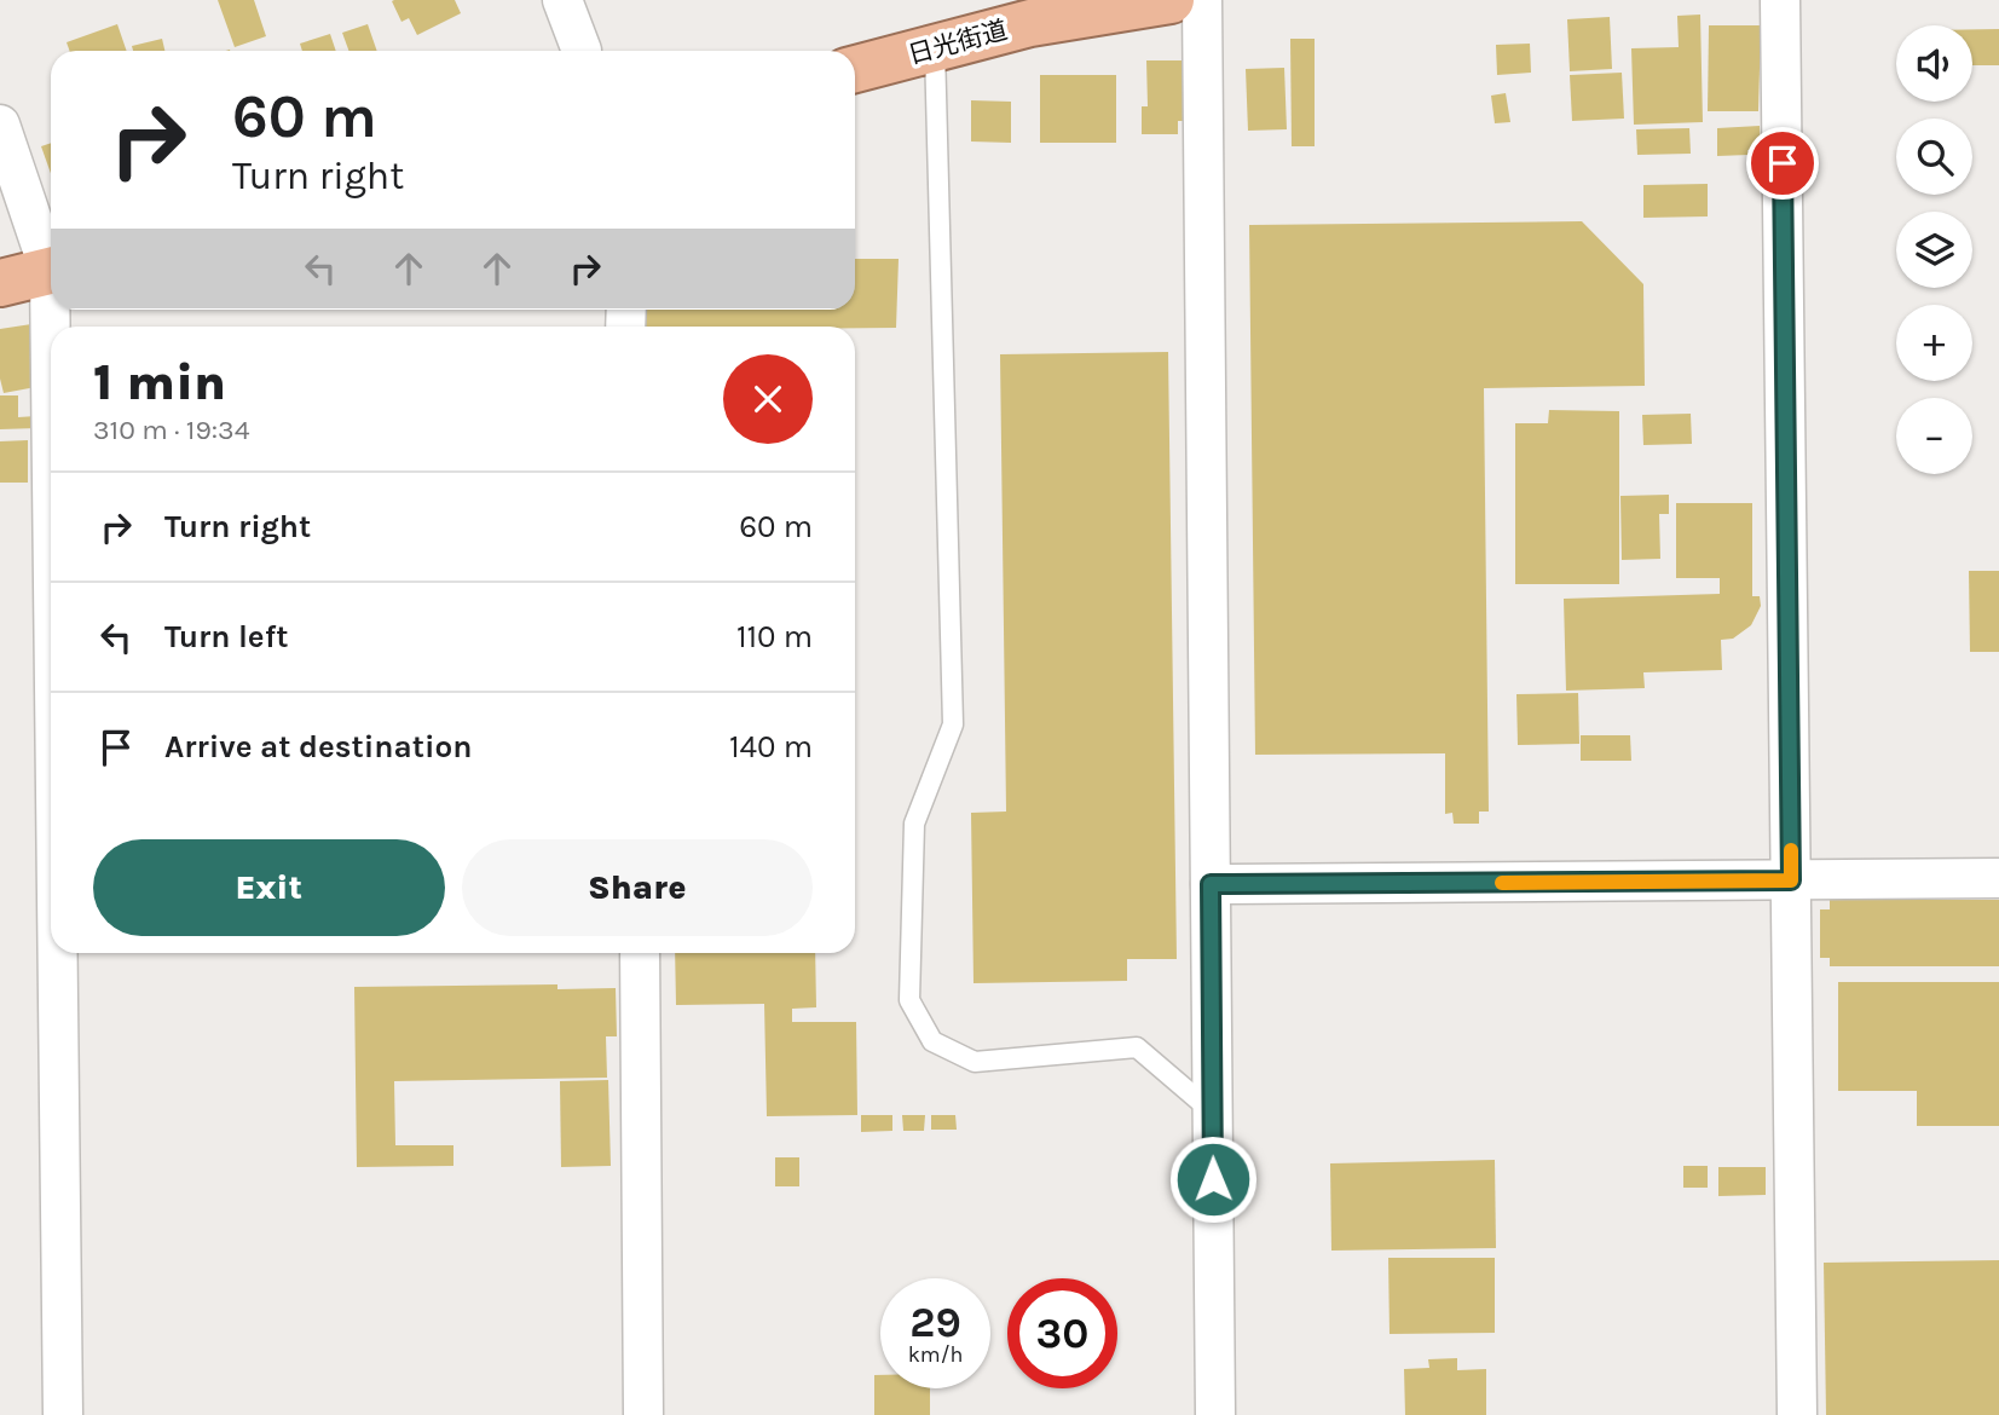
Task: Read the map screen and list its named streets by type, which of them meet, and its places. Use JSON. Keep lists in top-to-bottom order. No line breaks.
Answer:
{"streets":{"highway":["日光街道"]},"page":{"map_buttons":["+","−"],"turn":["60 m","Turn right"],"heading":["1 min","310 m · 19:34"],"list":[{"name":"Turn right","value":"60 m"},{"name":"Turn left","value":"110 m"},{"name":"Arrive at destination","value":"140 m"}],"buttons":["Exit","Share"],"speed":"29 km/h","limit":"30"}}
